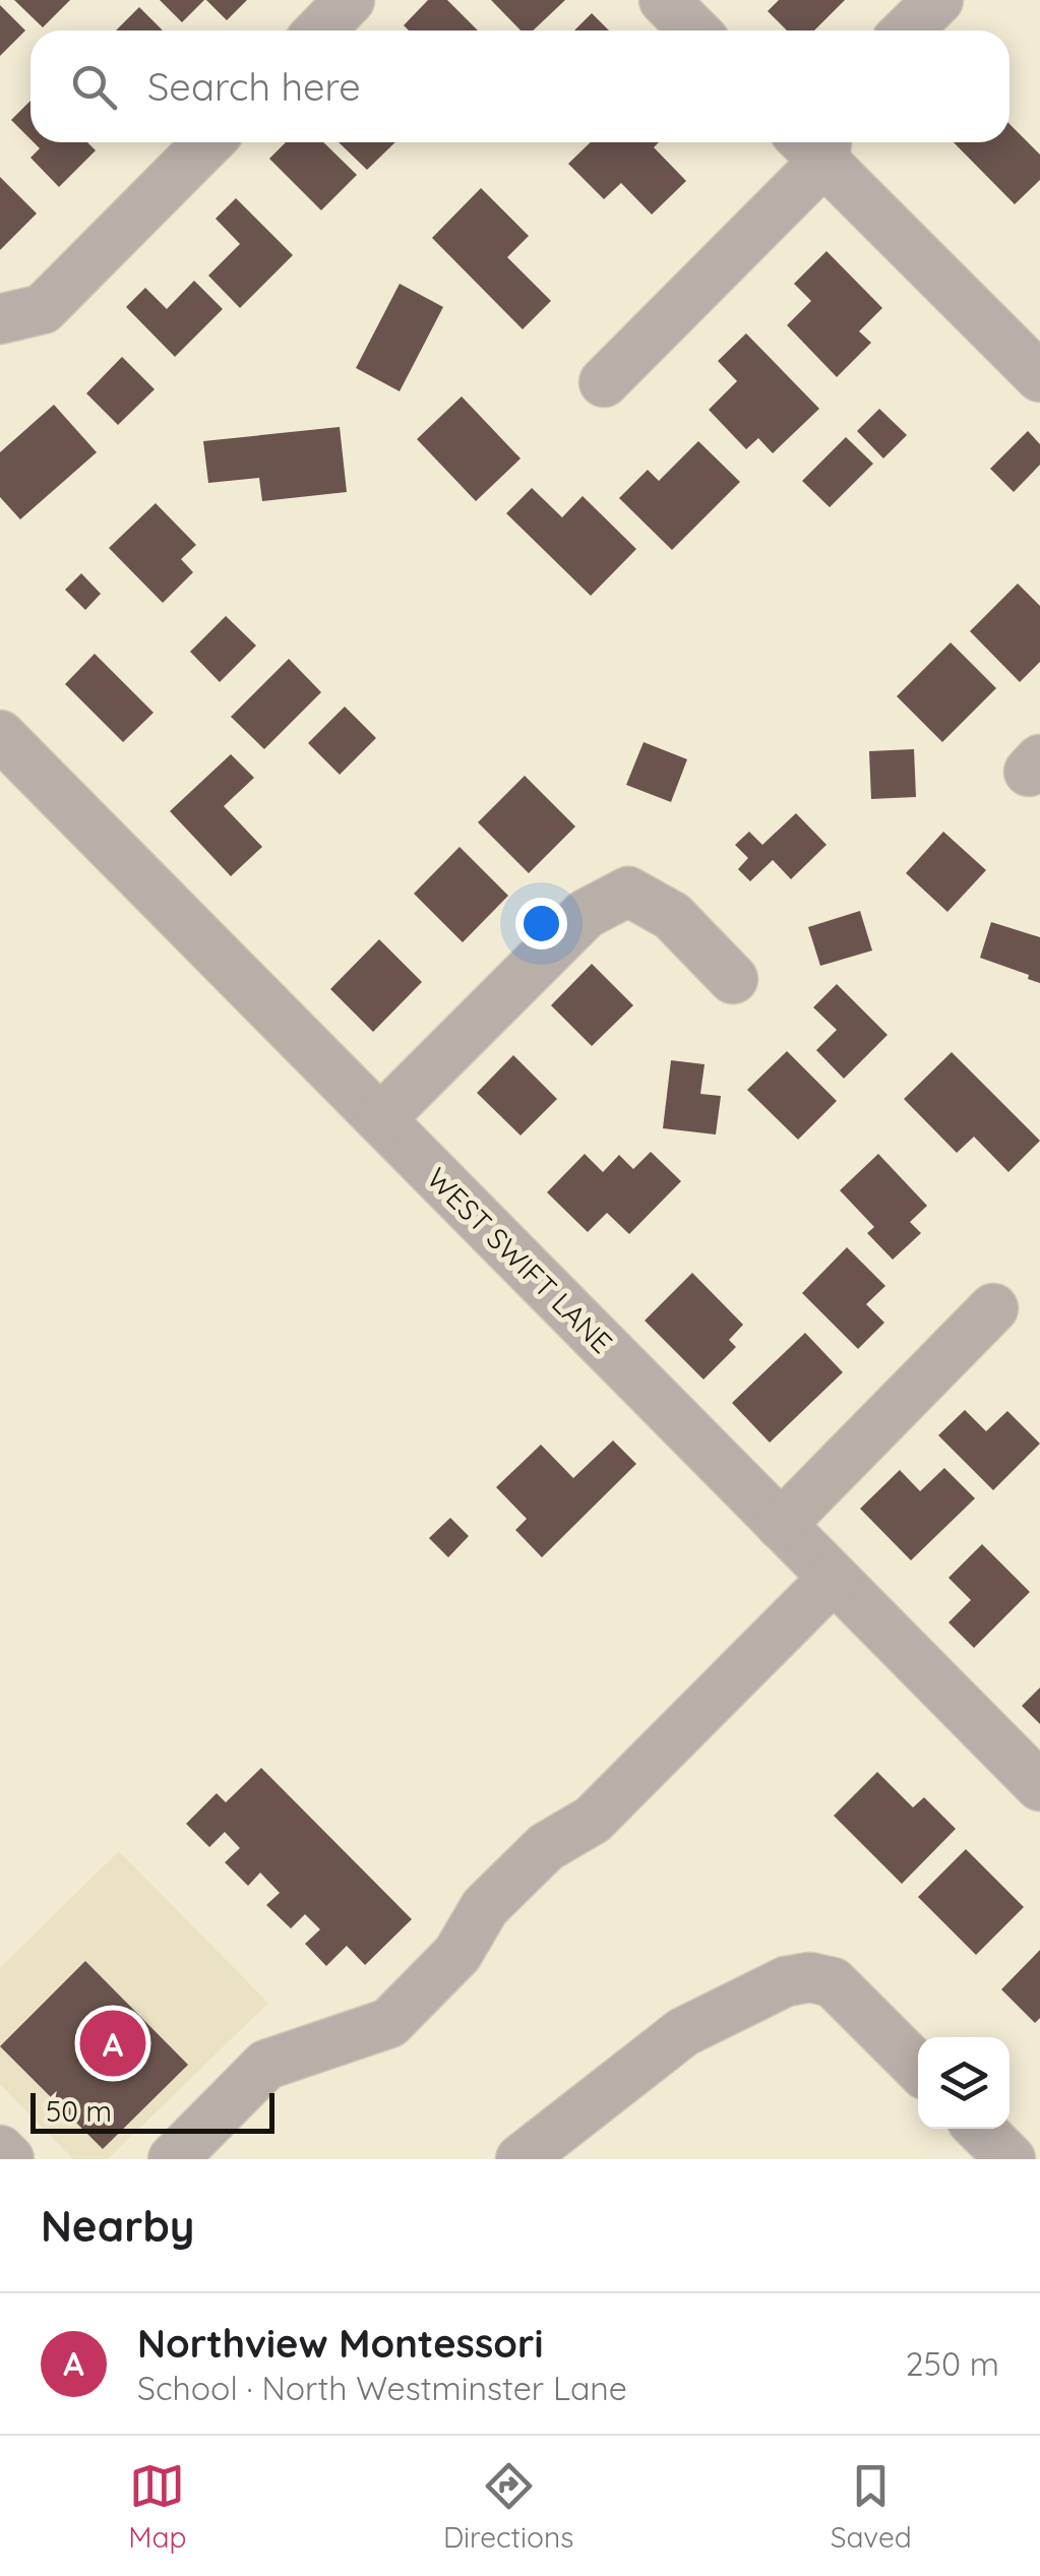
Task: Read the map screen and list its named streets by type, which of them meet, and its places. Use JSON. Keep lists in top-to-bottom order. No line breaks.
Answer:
{"streets":{"street":["WEST SWIFT LANE"]},"scale_bar":"50 m","page":{"search":"Search here","pins":"A","scale":"50 m","heading":"Nearby","list":[{"mark":"A","name":"Northview Montessori","note":"School · North Westminster Lane","value":"250 m"}],"nav":["Map","Directions","Saved"]}}
